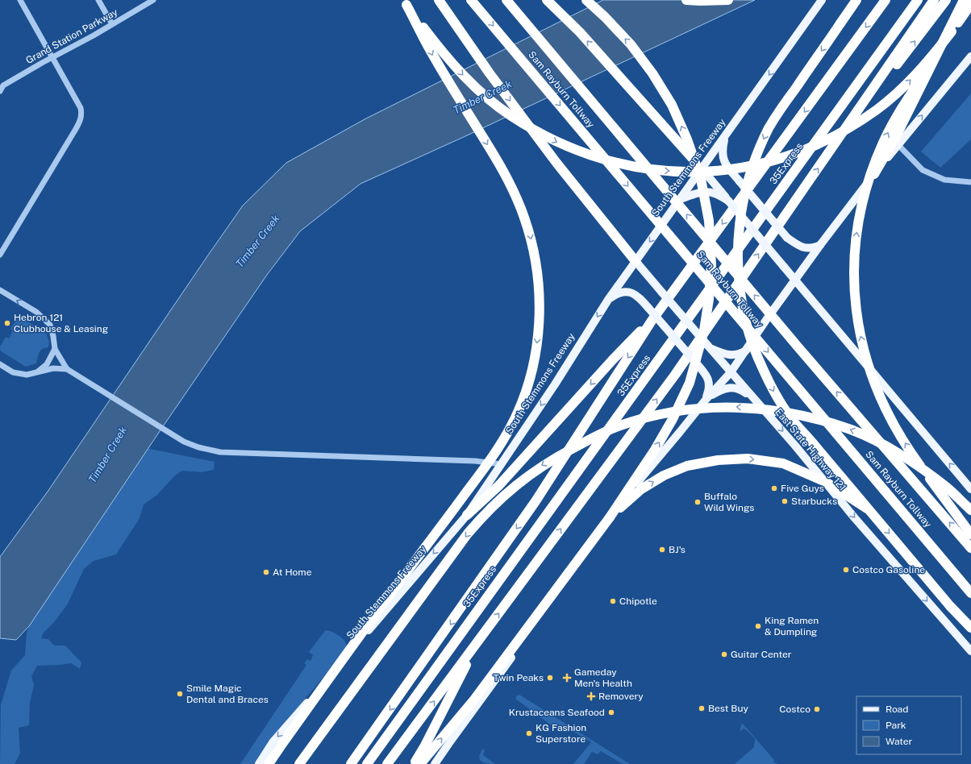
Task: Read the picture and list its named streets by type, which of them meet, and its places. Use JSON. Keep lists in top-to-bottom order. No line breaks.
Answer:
{"streets":{"highway":["Sam Rayburn Tollway","35Express"],"main road":["South Stemmons Freeway","East State Highway 121"],"street":["Grand Station Parkway"]},"crossings":[["South Stemmons Freeway","East State Highway 121"]],"one_way":["South Stemmons Freeway","East State Highway 121"],"water":["Timber Creek"],"places":{"other":["Hebron 121 Clubhouse & Leasing","Five Guys","Starbucks","Buffalo Wild Wings","BJ's","Costco Gasoline","At Home","Chipotle","King Ramen & Dumpling","Guitar Center","Twin Peaks","Smile Magic Dental and Braces","Best Buy","Costco","Krustaceans Seafood","KG Fashion Superstore"],"health":["Gameday Men's Health","Removery"]},"legend":["Road","Park","Water"]}
